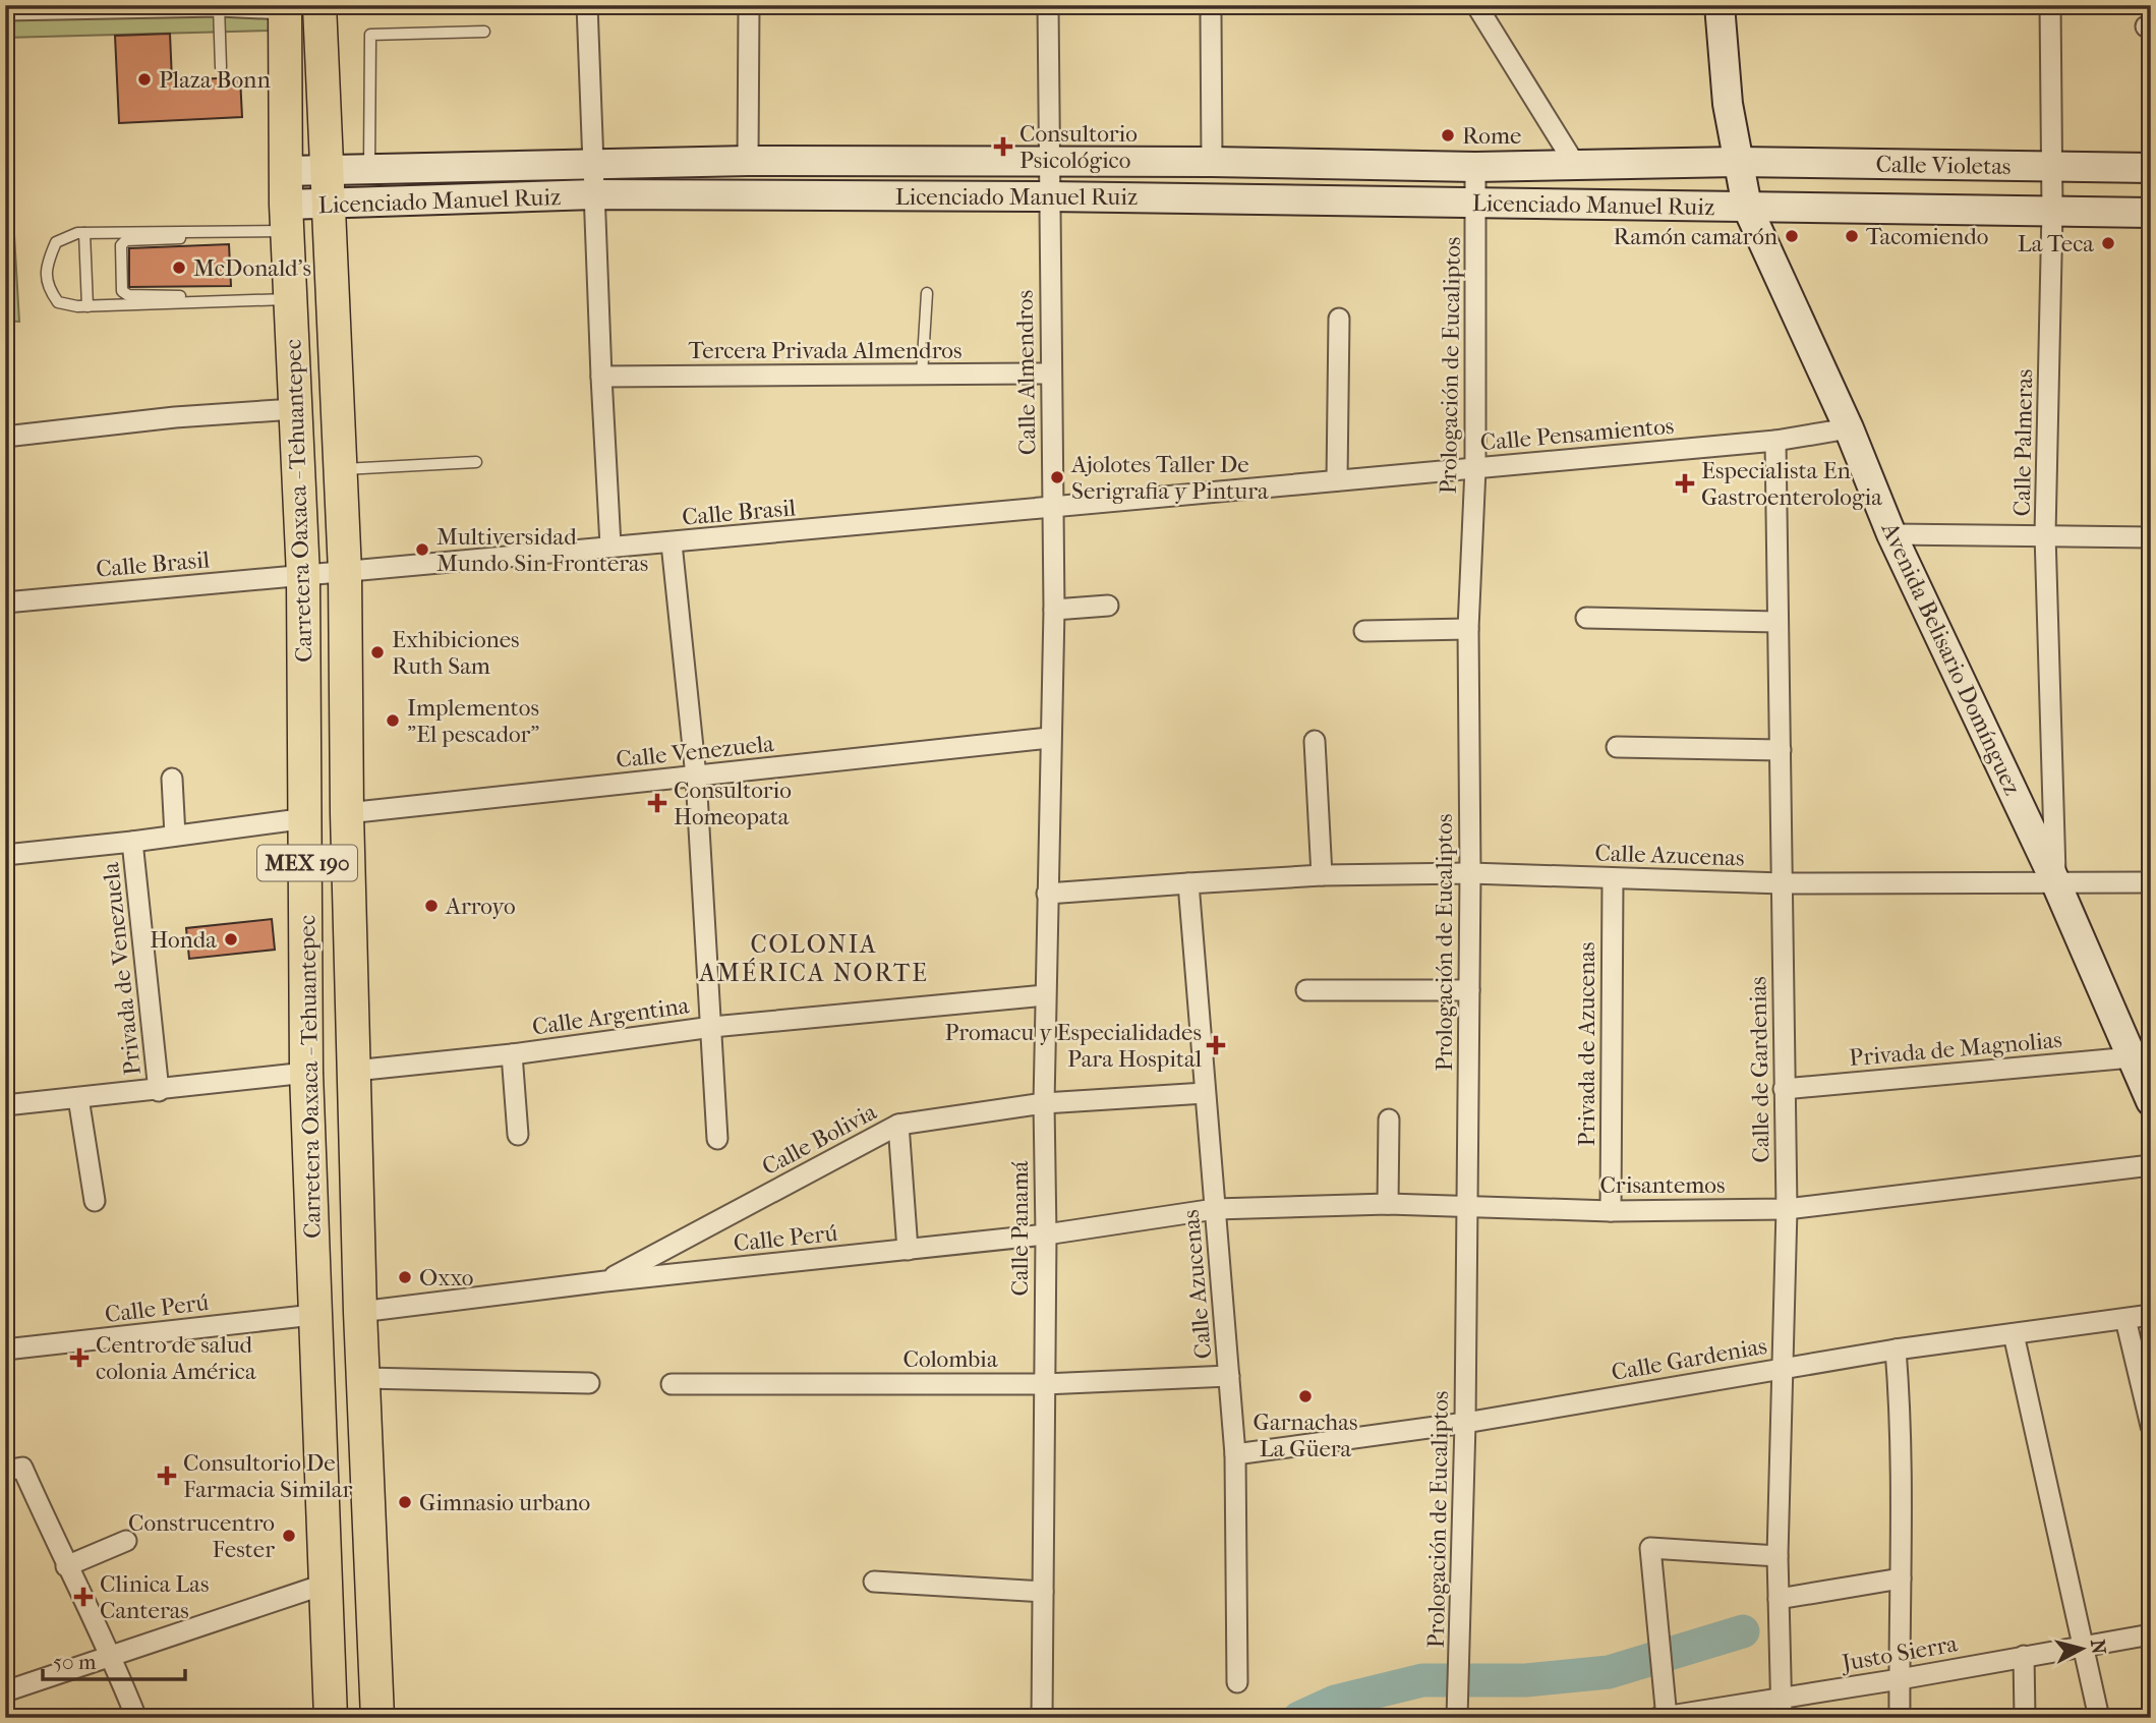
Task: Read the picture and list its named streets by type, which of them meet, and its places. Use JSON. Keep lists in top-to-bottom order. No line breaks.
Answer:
{"streets":{"main road":["Carretera Oaxaca - Tehuantepec","MEX 190"],"street":["Calle Violetas","Licenciado Manuel Ruiz","Tercera Privada Almendros","Prologación de Eucaliptos","Calle Almendros","Calle Pensamientos","Calle Palmeras","Calle Brasil","Avenida Belisario Domínguez","Calle Venezuela","Calle Azucenas","Privada de Venezuela","Calle Argentina","Privada de Azucenas","Privada de Magnolias","Calle de Gardenias","Calle Bolivia","Crisantemos","Calle Panamá","Calle Perú","Colombia","Calle Gardenias","Justo Sierra"]},"crossings":[["Calle Violetas","Licenciado Manuel Ruiz"],["Calle Violetas","Calle Palmeras"],["Calle Violetas","Avenida Belisario Domínguez"],["Licenciado Manuel Ruiz","Prologación de Eucaliptos"],["Licenciado Manuel Ruiz","Calle Almendros"],["Licenciado Manuel Ruiz","Carretera Oaxaca - Tehuantepec"],["Licenciado Manuel Ruiz","Avenida Belisario Domínguez"],["Tercera Privada Almendros","Calle Almendros"],["Prologación de Eucaliptos","Calle Pensamientos"],["Prologación de Eucaliptos","Calle Azucenas"],["Prologación de Eucaliptos","Crisantemos"],["Prologación de Eucaliptos","Calle Gardenias"],["Calle Almendros","Calle Pensamientos"],["Calle Almendros","Calle Brasil"],["Calle Almendros","Calle Venezuela"],["Calle Almendros","Calle Panamá"],["Calle Pensamientos","Calle Brasil"],["Calle Pensamientos","Avenida Belisario Domínguez"],["Calle Pensamientos","Calle de Gardenias"],["Calle Palmeras","Avenida Belisario Domínguez"],["Calle Palmeras","Calle Azucenas"],["Carretera Oaxaca - Tehuantepec","Calle Brasil"],["Carretera Oaxaca - Tehuantepec","Calle Venezuela"],["Carretera Oaxaca - Tehuantepec","MEX 190"],["Carretera Oaxaca - Tehuantepec","Calle Argentina"],["Carretera Oaxaca - Tehuantepec","Calle Perú"],["Avenida Belisario Domínguez","Calle Azucenas"],["Avenida Belisario Domínguez","Privada de Magnolias"],["Calle Venezuela","Calle Panamá"],["Calle Azucenas","Privada de Azucenas"],["Calle Azucenas","Calle de Gardenias"],["Calle Azucenas","Calle Bolivia"],["Calle Azucenas","Crisantemos"],["Calle Azucenas","Calle Panamá"],["Calle Azucenas","Calle Perú"],["Calle Azucenas","Colombia"],["Calle Azucenas","Calle Gardenias"],["Calle Argentina","Calle Panamá"],["Privada de Azucenas","Crisantemos"],["Privada de Magnolias","Calle de Gardenias"],["Calle de Gardenias","Crisantemos"],["Calle de Gardenias","Calle Gardenias"],["Calle de Gardenias","Justo Sierra"],["Calle Bolivia","Calle Panamá"],["Calle Bolivia","Calle Perú"],["Crisantemos","Calle Perú"],["Calle Panamá","Calle Perú"],["Calle Panamá","Colombia"]],"districts":["COLONIA AMÉRICA NORTE"],"places":{"other":["Plaza Bonn","Rome","Ramón camarón","Tacomiendo","La Teca","McDonald's","Ajolotes Taller De Serigrafia y Pintura","Multiversidad Mundo Sin Fronteras","Exhibiciones Ruth Sam","Implementos \"El pescador\"","Arroyo","Honda","Oxxo","Garnachas La Güera","Gimnasio urbano","Construcentro Fester"],"health":["Consultorio Psicológico","Especialista En Gastroenterologia","Consultorio Homeopata","Promacu y Especialidades Para Hospital","Centro de salud colonia América","Consultorio De Farmacia Similar","Clinica Las Canteras"]},"scale_bar":"50 m","north":"right"}
